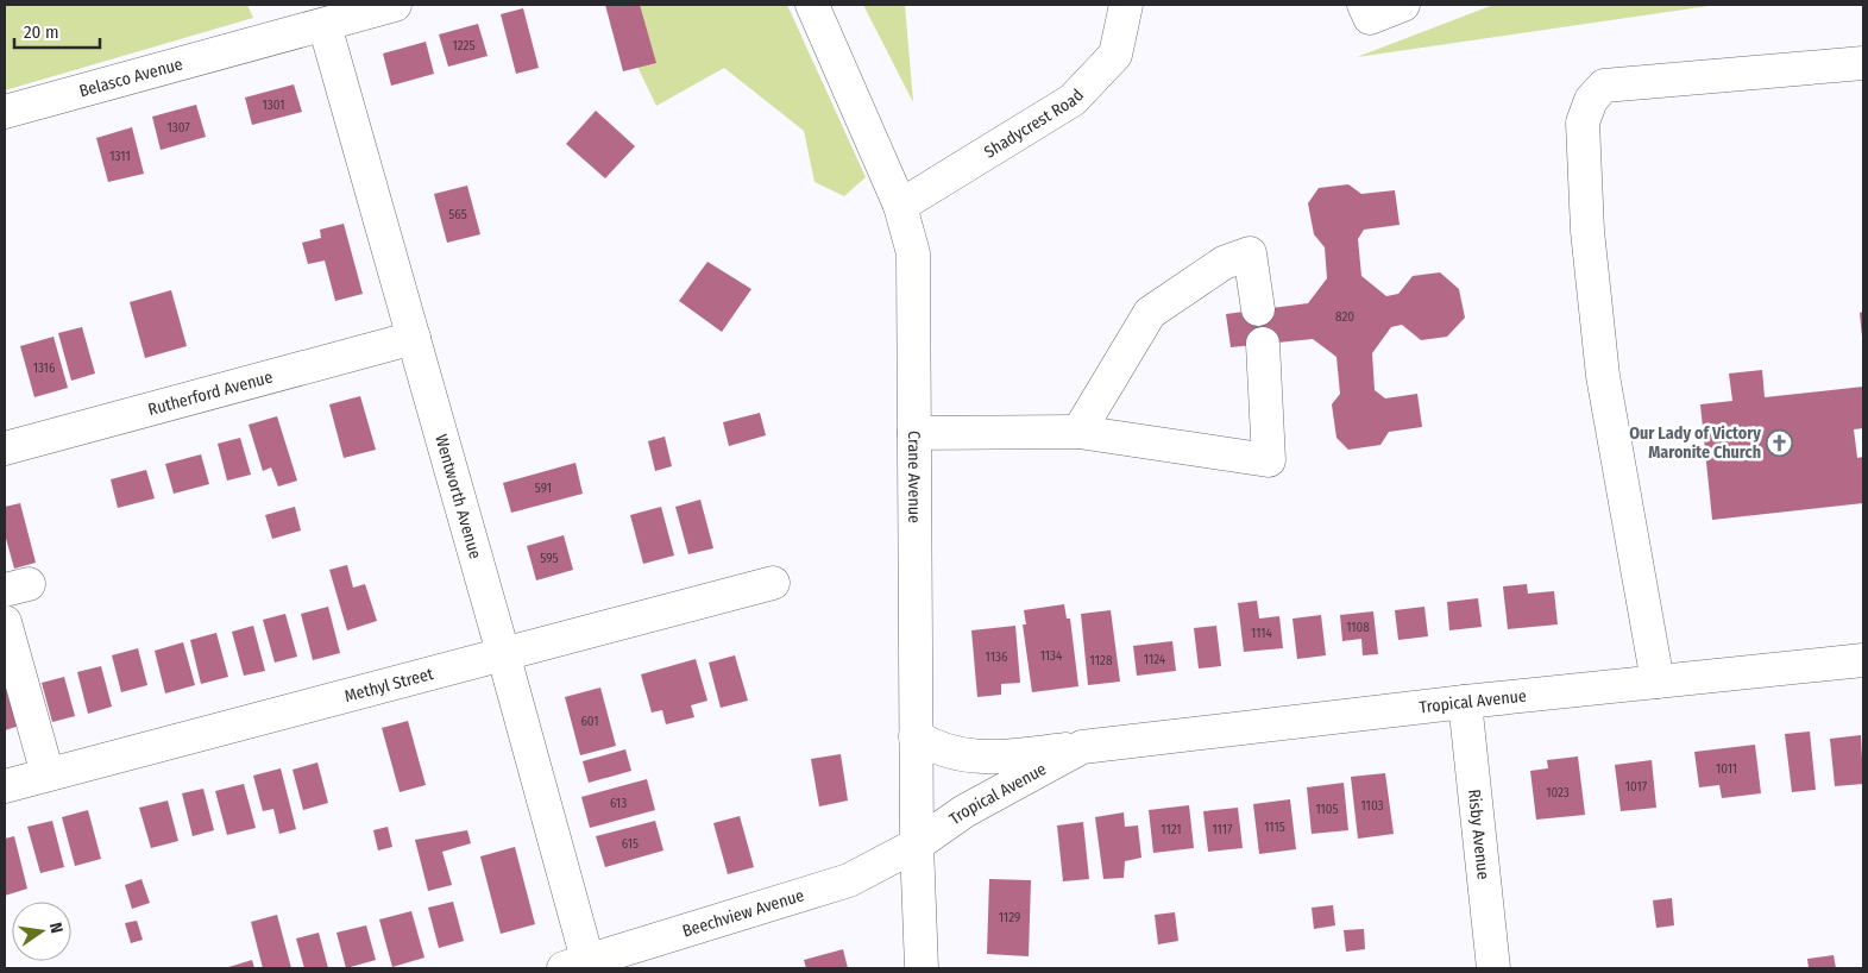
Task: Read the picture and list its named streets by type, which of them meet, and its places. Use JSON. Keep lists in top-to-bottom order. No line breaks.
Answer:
{"streets":{"street":["Belasco Avenue","Shadycrest Road","Rutherford Avenue","Crane Avenue","Wentworth Avenue","Methyl Street","Tropical Avenue","Risby Avenue","Beechview Avenue"]},"crossings":[["Belasco Avenue","Wentworth Avenue"],["Shadycrest Road","Crane Avenue"],["Rutherford Avenue","Wentworth Avenue"],["Crane Avenue","Tropical Avenue"],["Crane Avenue","Beechview Avenue"],["Wentworth Avenue","Methyl Street"],["Wentworth Avenue","Beechview Avenue"],["Tropical Avenue","Risby Avenue"],["Tropical Avenue","Beechview Avenue"]],"places":{"church":["Our Lady of Victory Maronite Church"]},"house_numbers":["1225","1301","1307","1311","565","820","1316","591","595","1108","1114","1134","1136","1124","1128","601","1011","1017","1023","613","1103","1105","1115","1121","1117","615","1129"],"scale_bar":"20 m","north":"right"}
